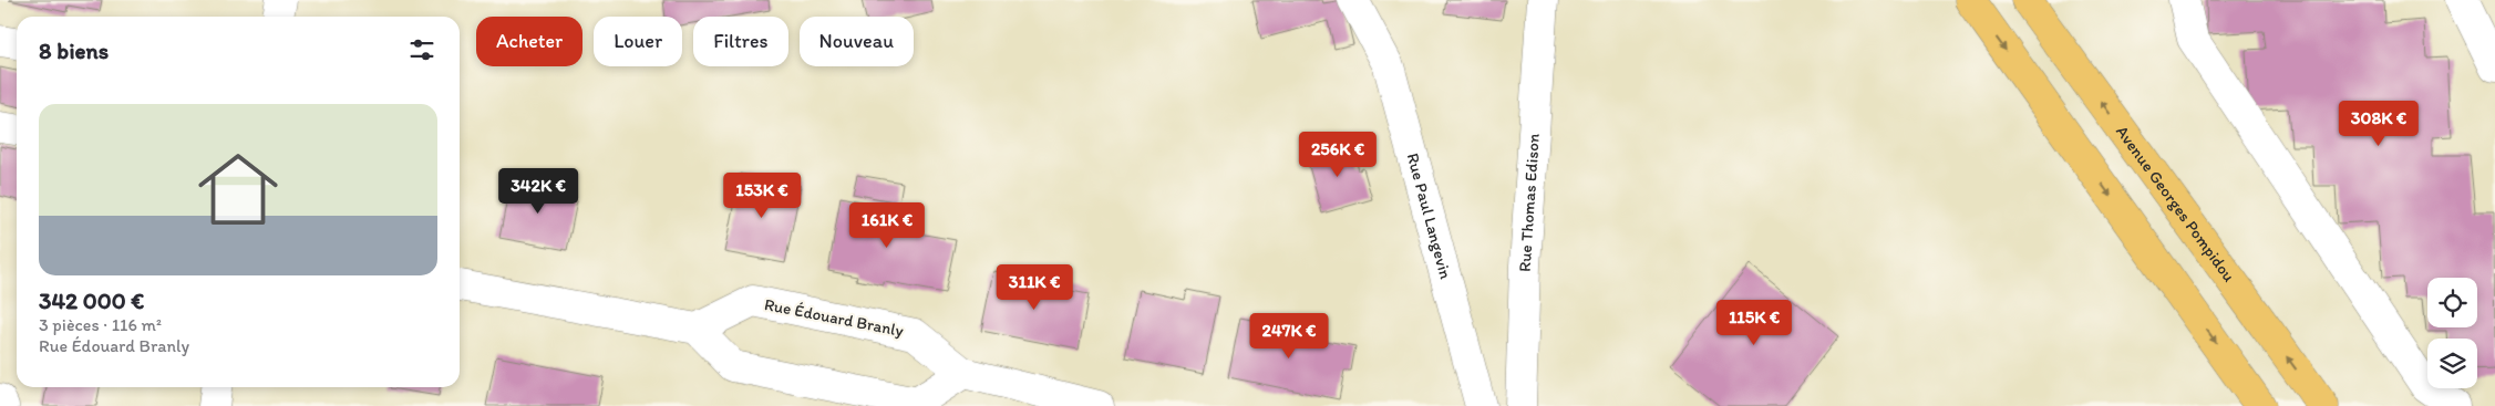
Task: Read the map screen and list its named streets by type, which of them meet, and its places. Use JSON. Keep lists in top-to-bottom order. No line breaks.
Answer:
{"streets":{"main road":["Avenue Georges Pompidou"],"street":["Rue Thomas Edison","Rue Paul Langevin","Rue Édouard Branly"]},"page":{"chip":["Acheter","Louer","Filtres","Nouveau"],"heading":"8 biens","list":[{"name":"342 000 €","note":"3 pièces · 116 m² · Rue Édouard Branly"}],"price":["308K €","256K €","342K €","153K €","161K €","311K €","115K €","247K €"]}}
